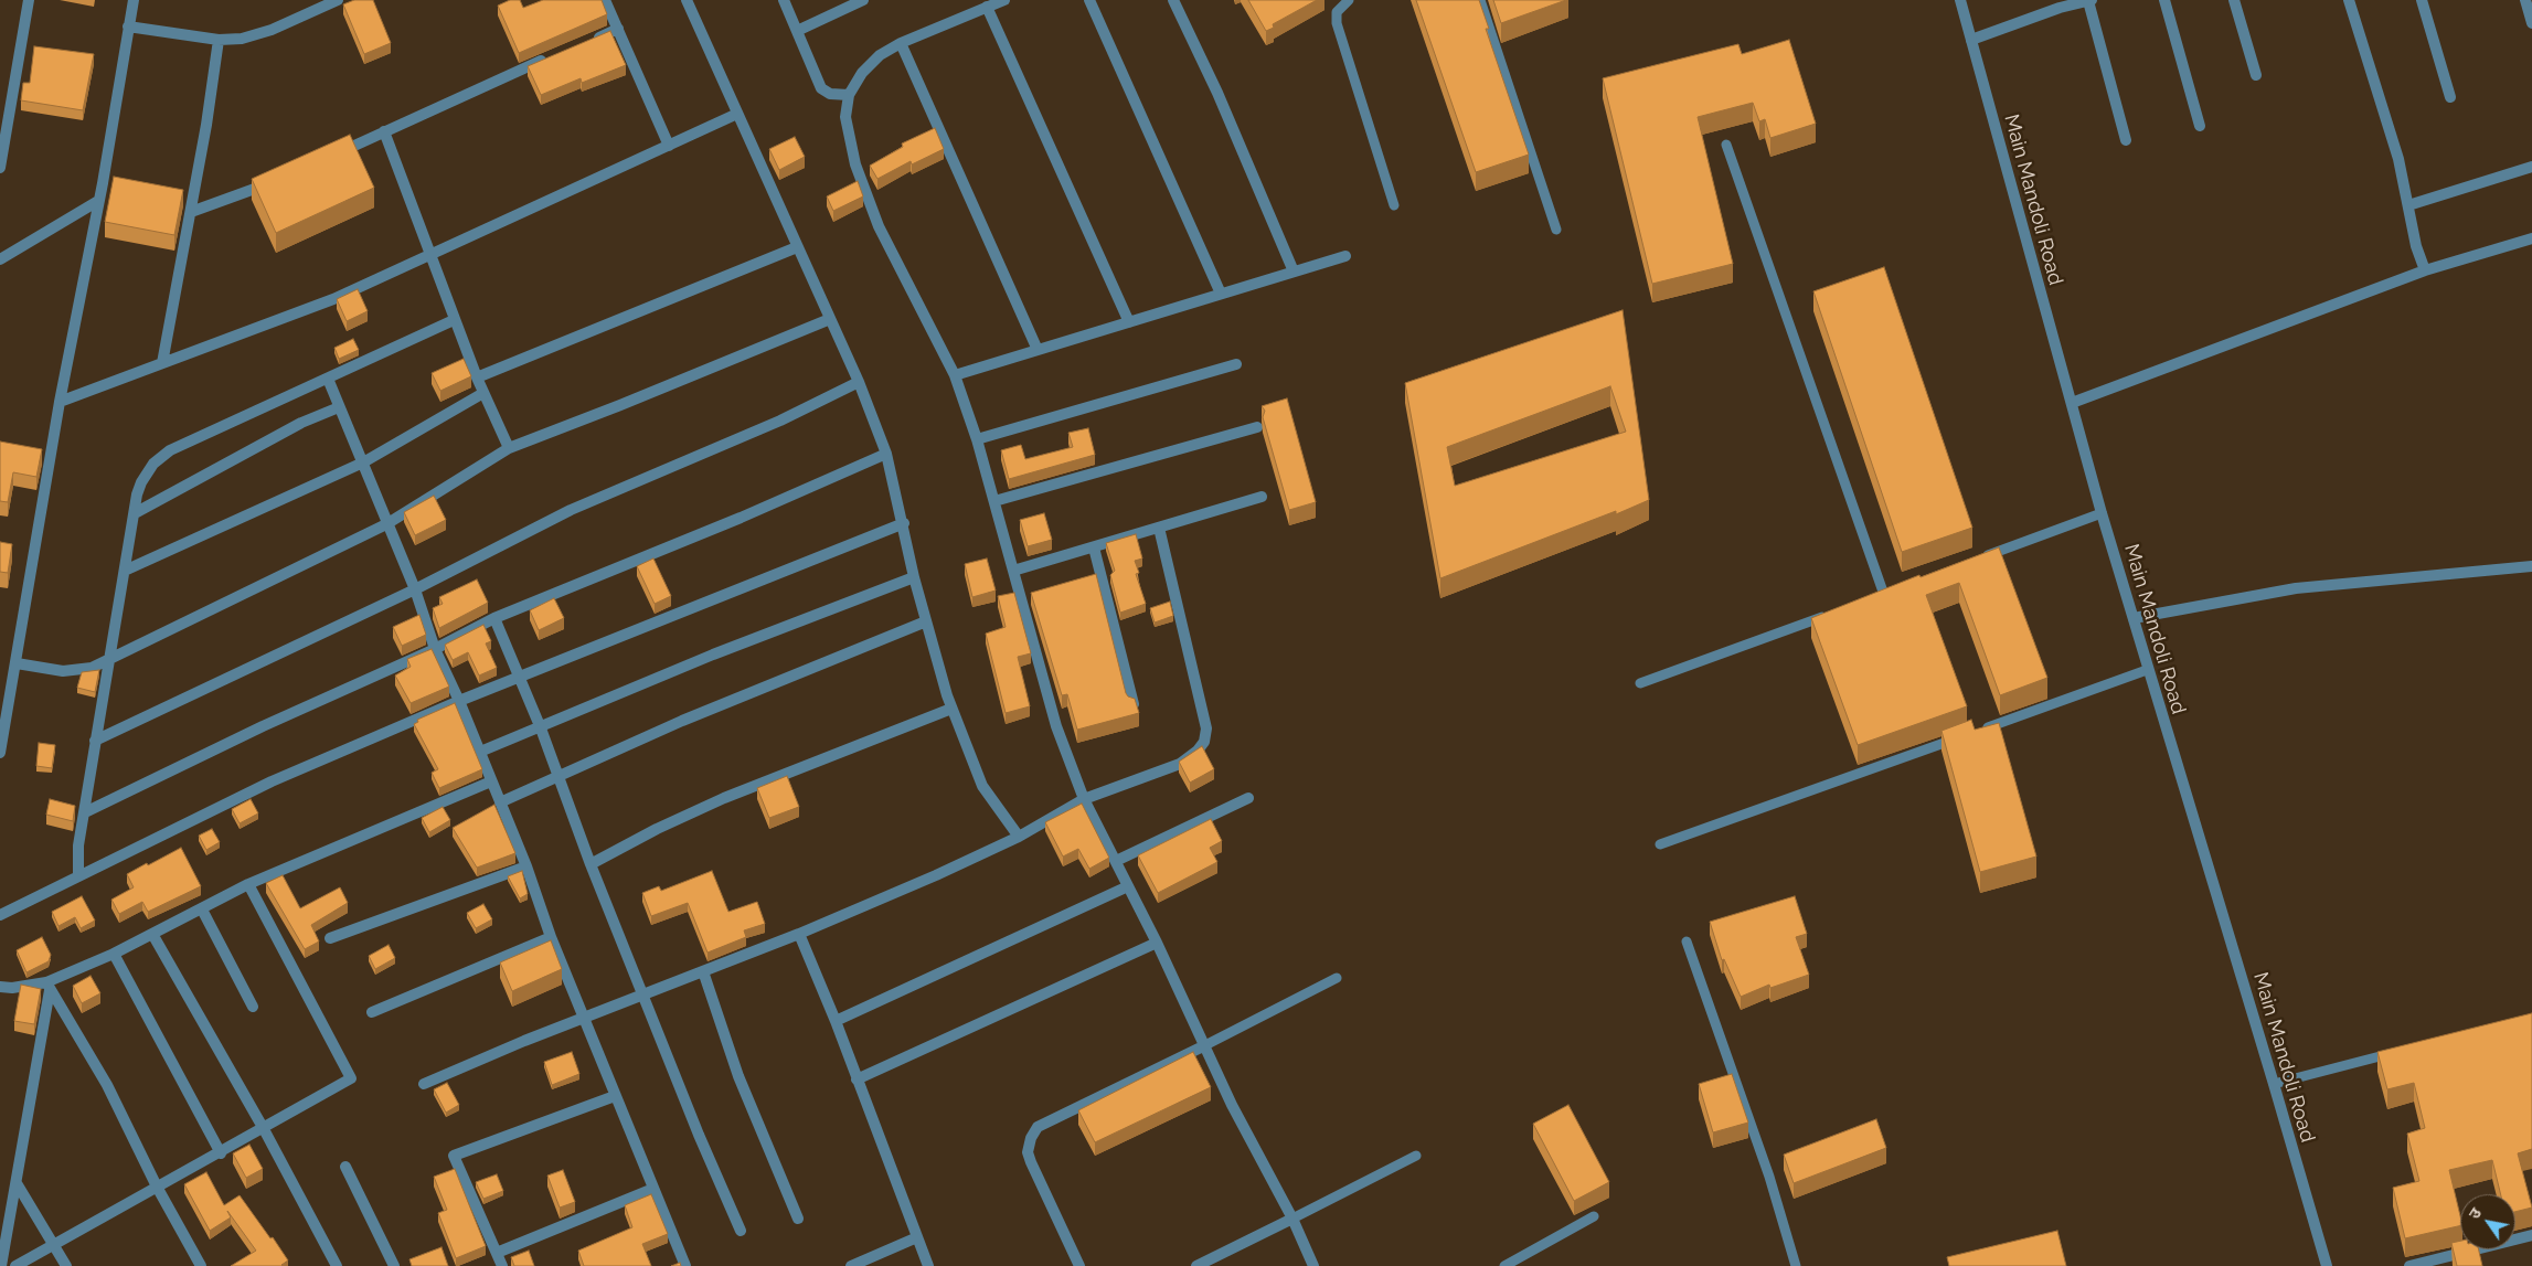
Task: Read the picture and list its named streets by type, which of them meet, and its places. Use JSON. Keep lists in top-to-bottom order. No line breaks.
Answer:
{"streets":{"street":["Main Mandoli Road"]},"north":"top left"}
